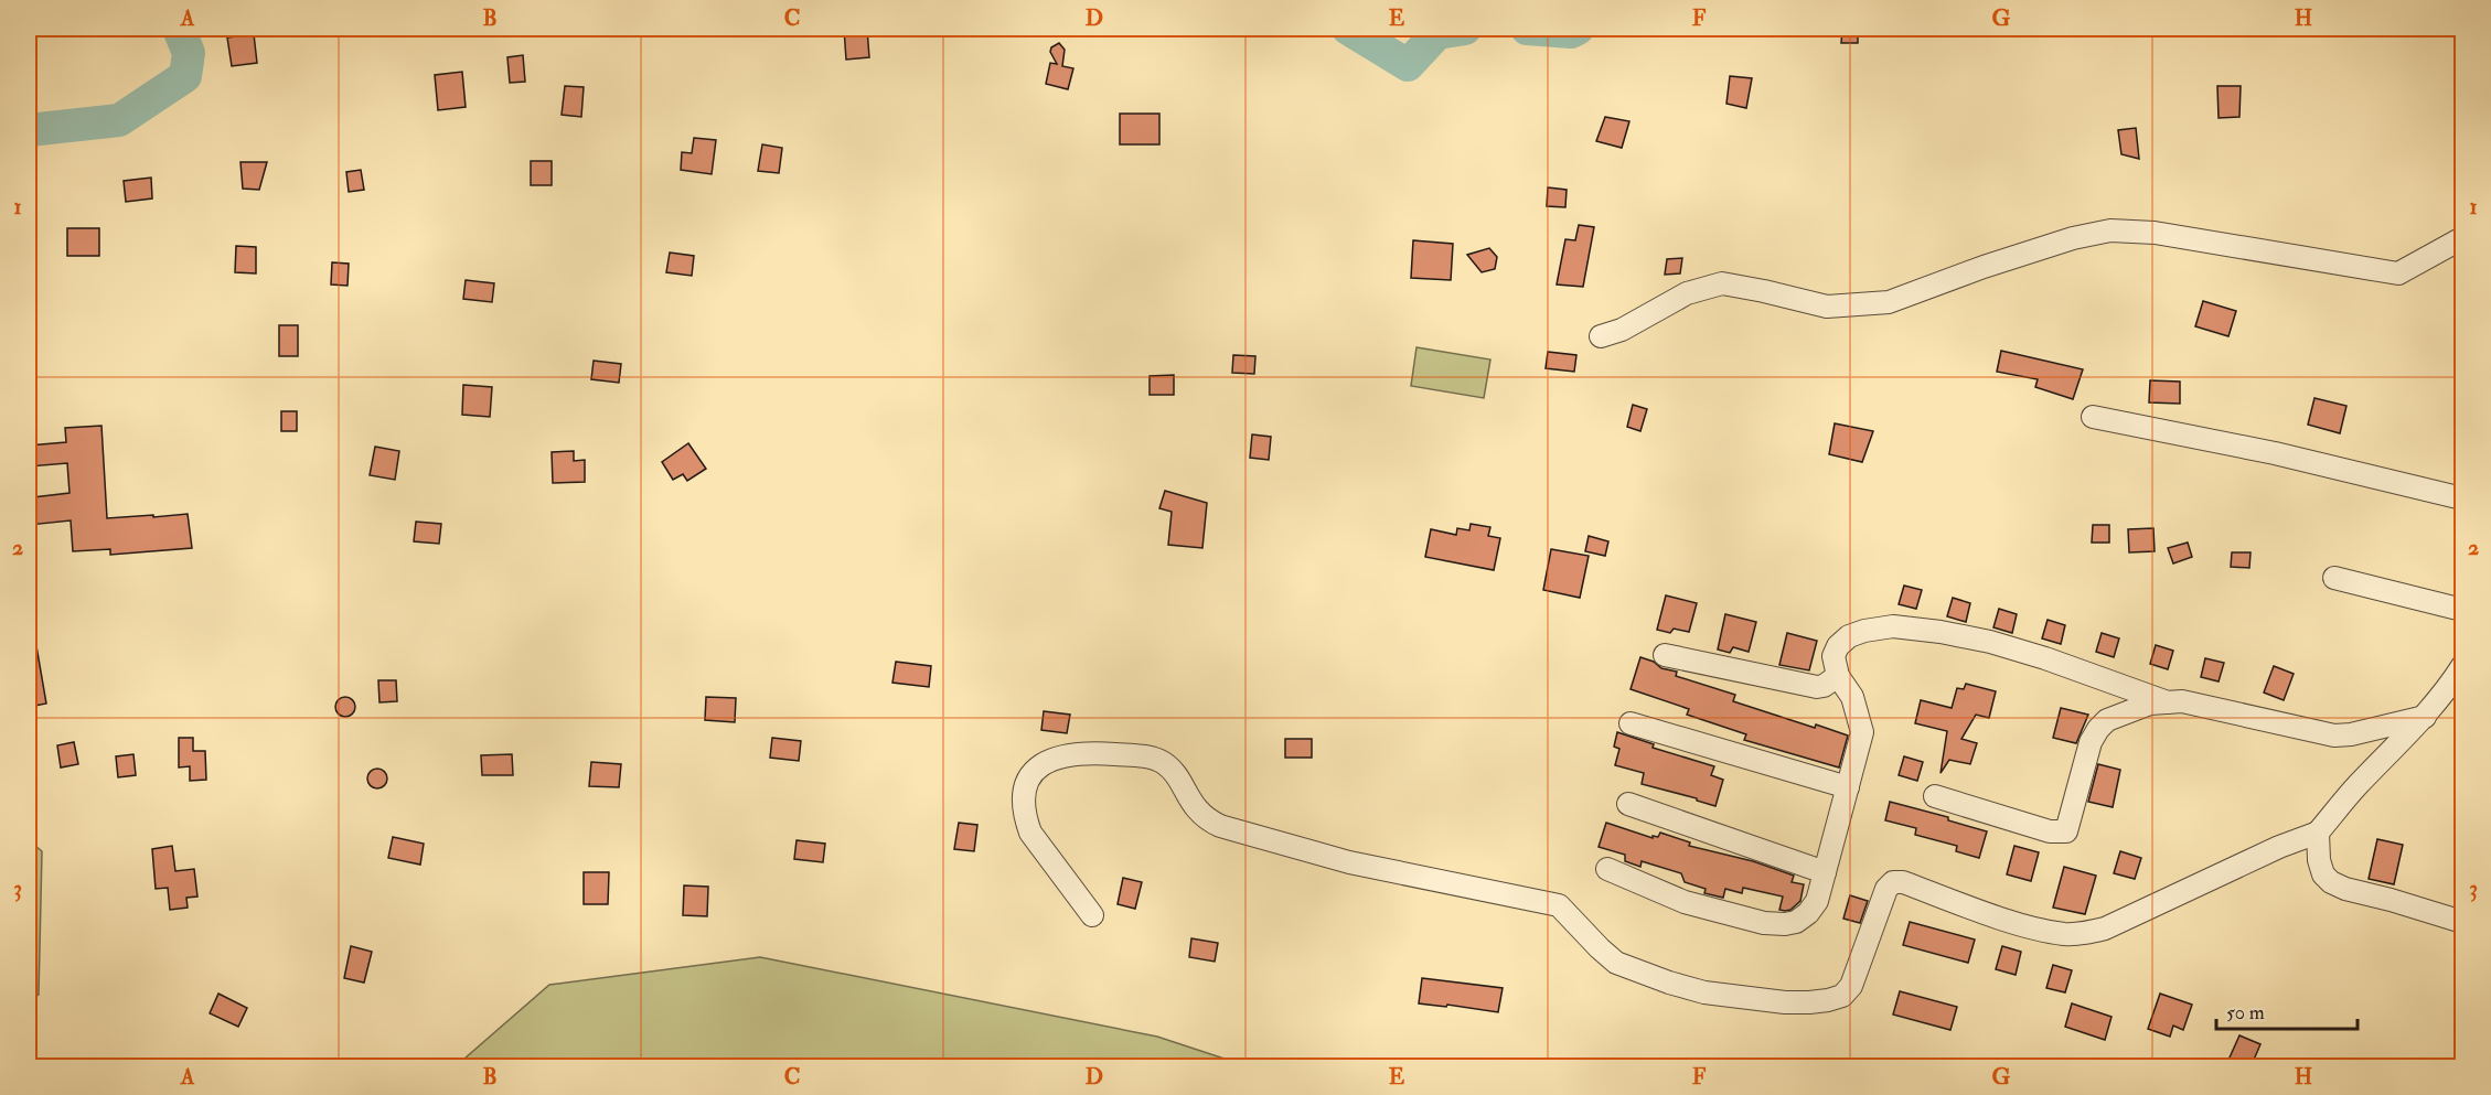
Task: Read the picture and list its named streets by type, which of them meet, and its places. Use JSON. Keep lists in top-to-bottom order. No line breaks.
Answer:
{"scale_bar":"50 m","grid":{"columns":["A","B","C","D","E","F","G","H"],"rows":["1","2","3"]}}
